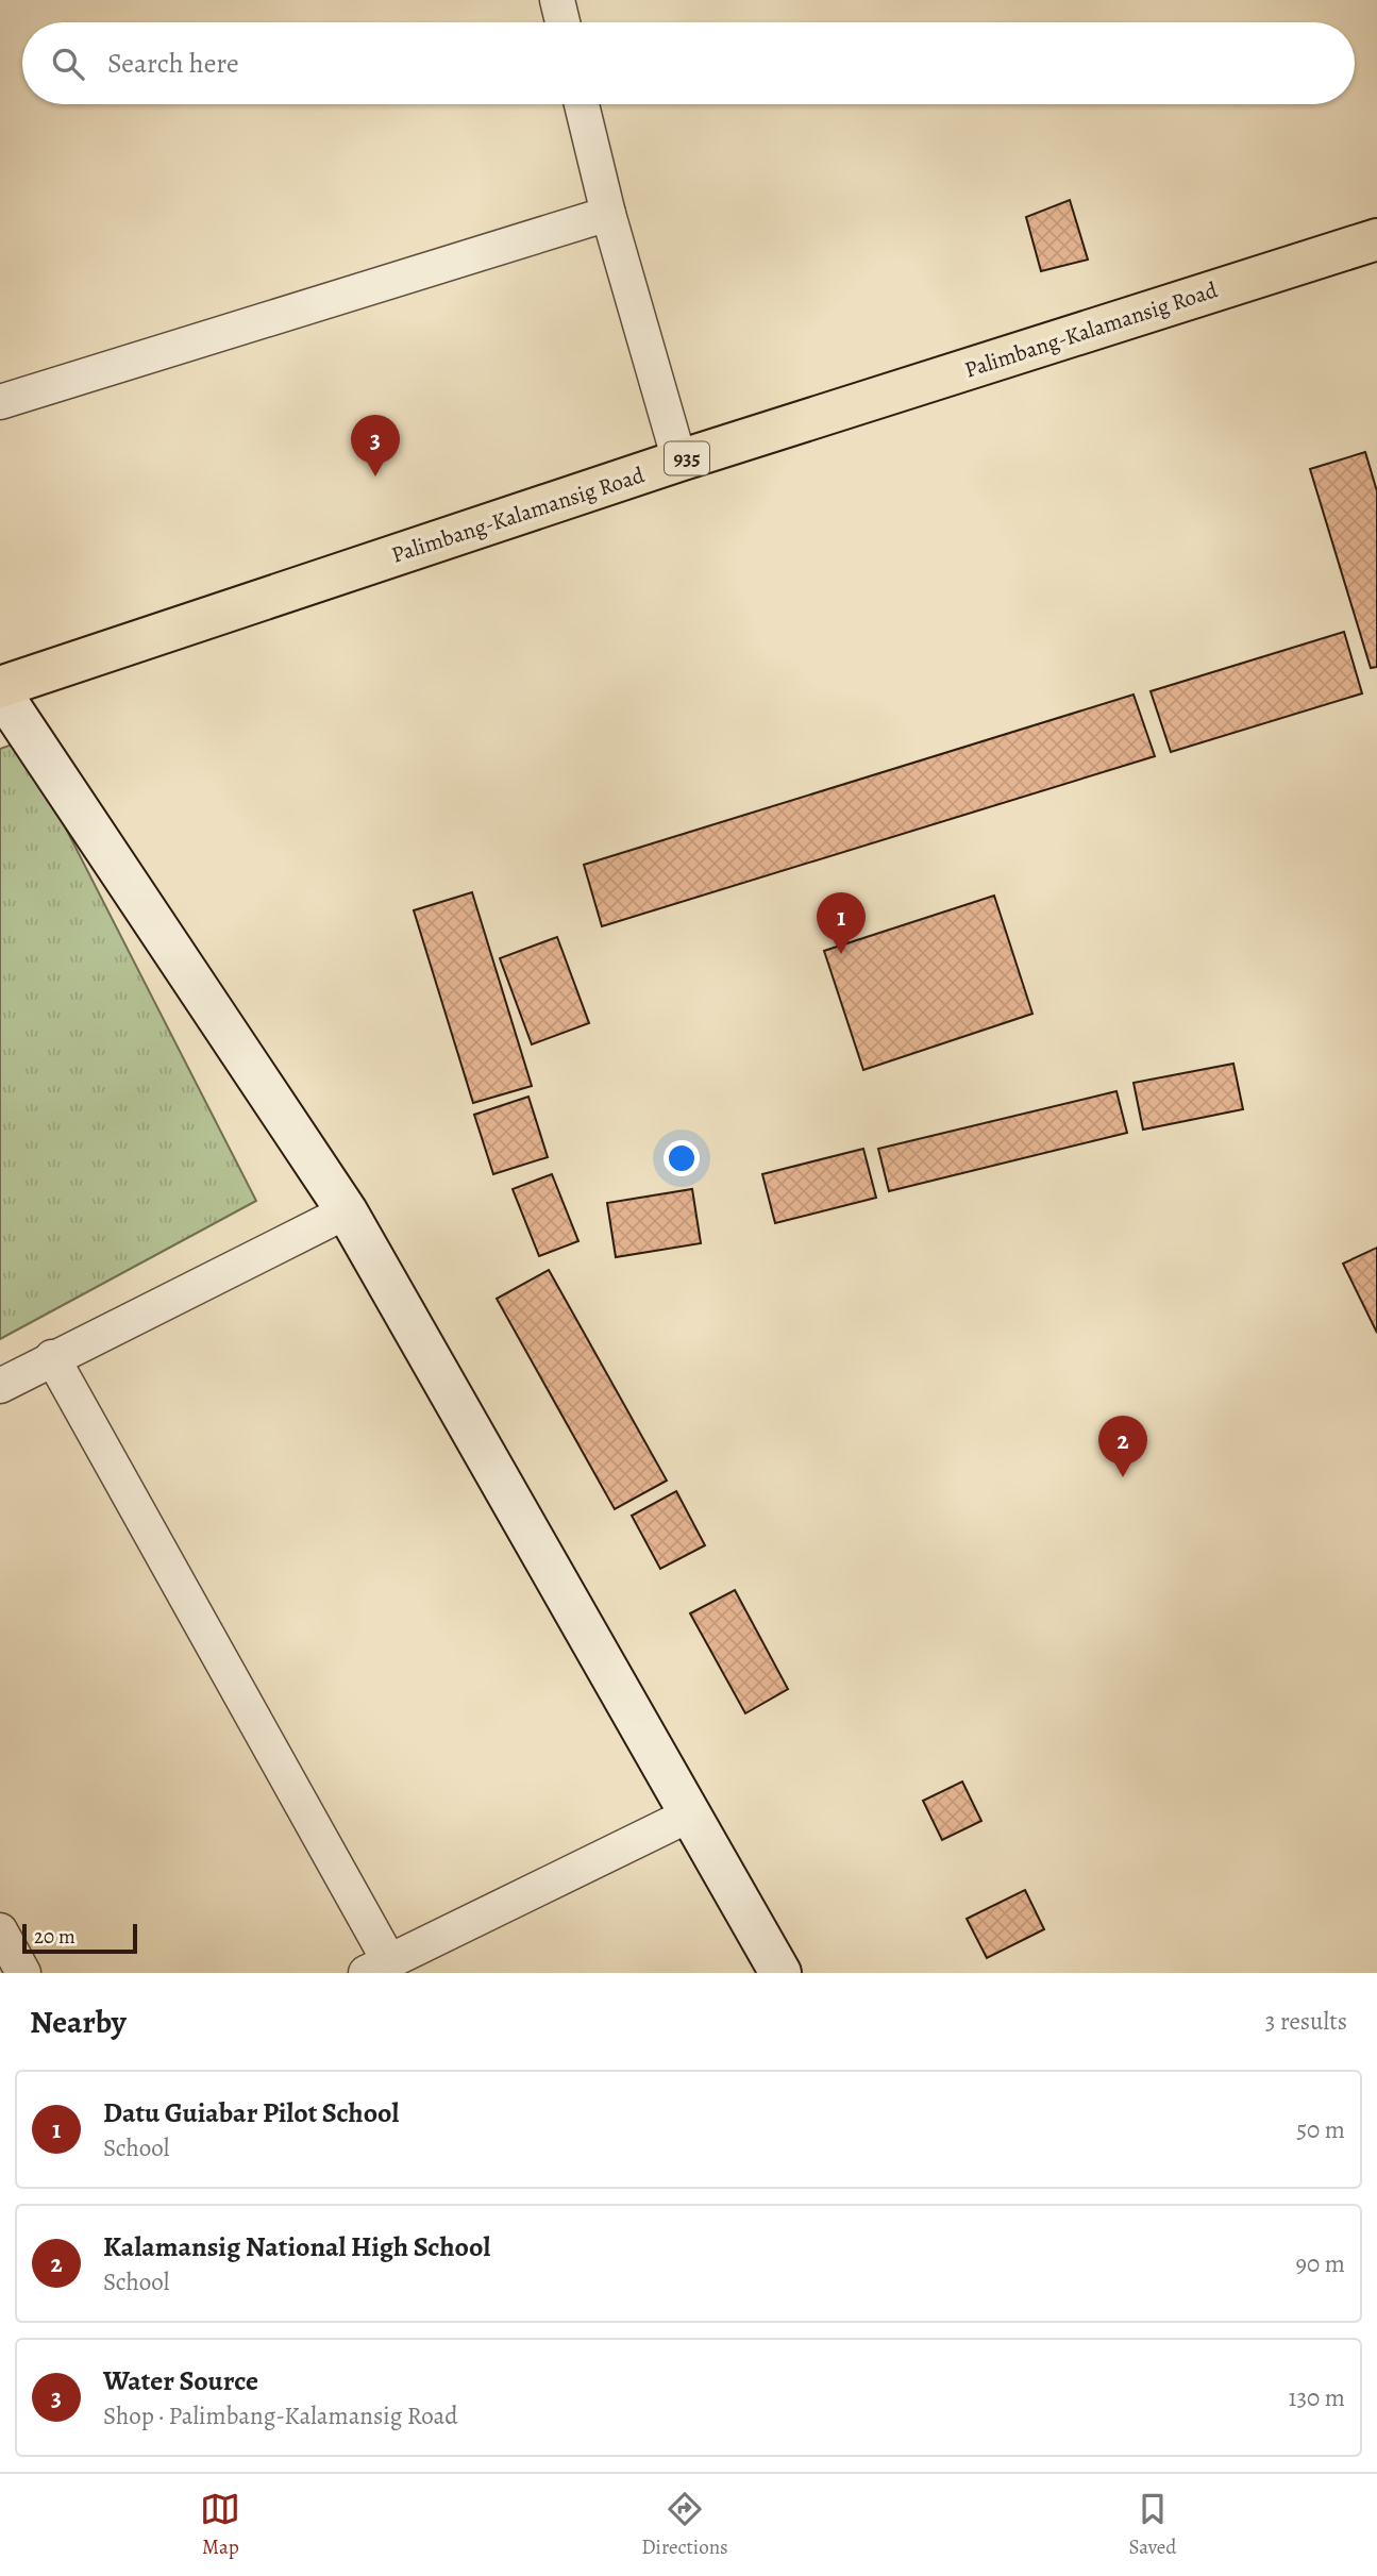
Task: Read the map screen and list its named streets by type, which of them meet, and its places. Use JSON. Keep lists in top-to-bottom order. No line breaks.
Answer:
{"streets":{"main road":["Palimbang-Kalamansig Road","935"]},"scale_bar":"20 m","page":{"search":"Search here","pins":["3","1","2"],"scale":"20 m","heading":["Nearby","3 results"],"list":[{"mark":"1","name":"Datu Guiabar Pilot School","note":"School","value":"50 m"},{"mark":"2","name":"Kalamansig National High School","note":"School","value":"90 m"},{"mark":"3","name":"Water Source","note":"Shop · Palimbang-Kalamansig Road","value":"130 m"}],"nav":["Map","Directions","Saved"]}}
